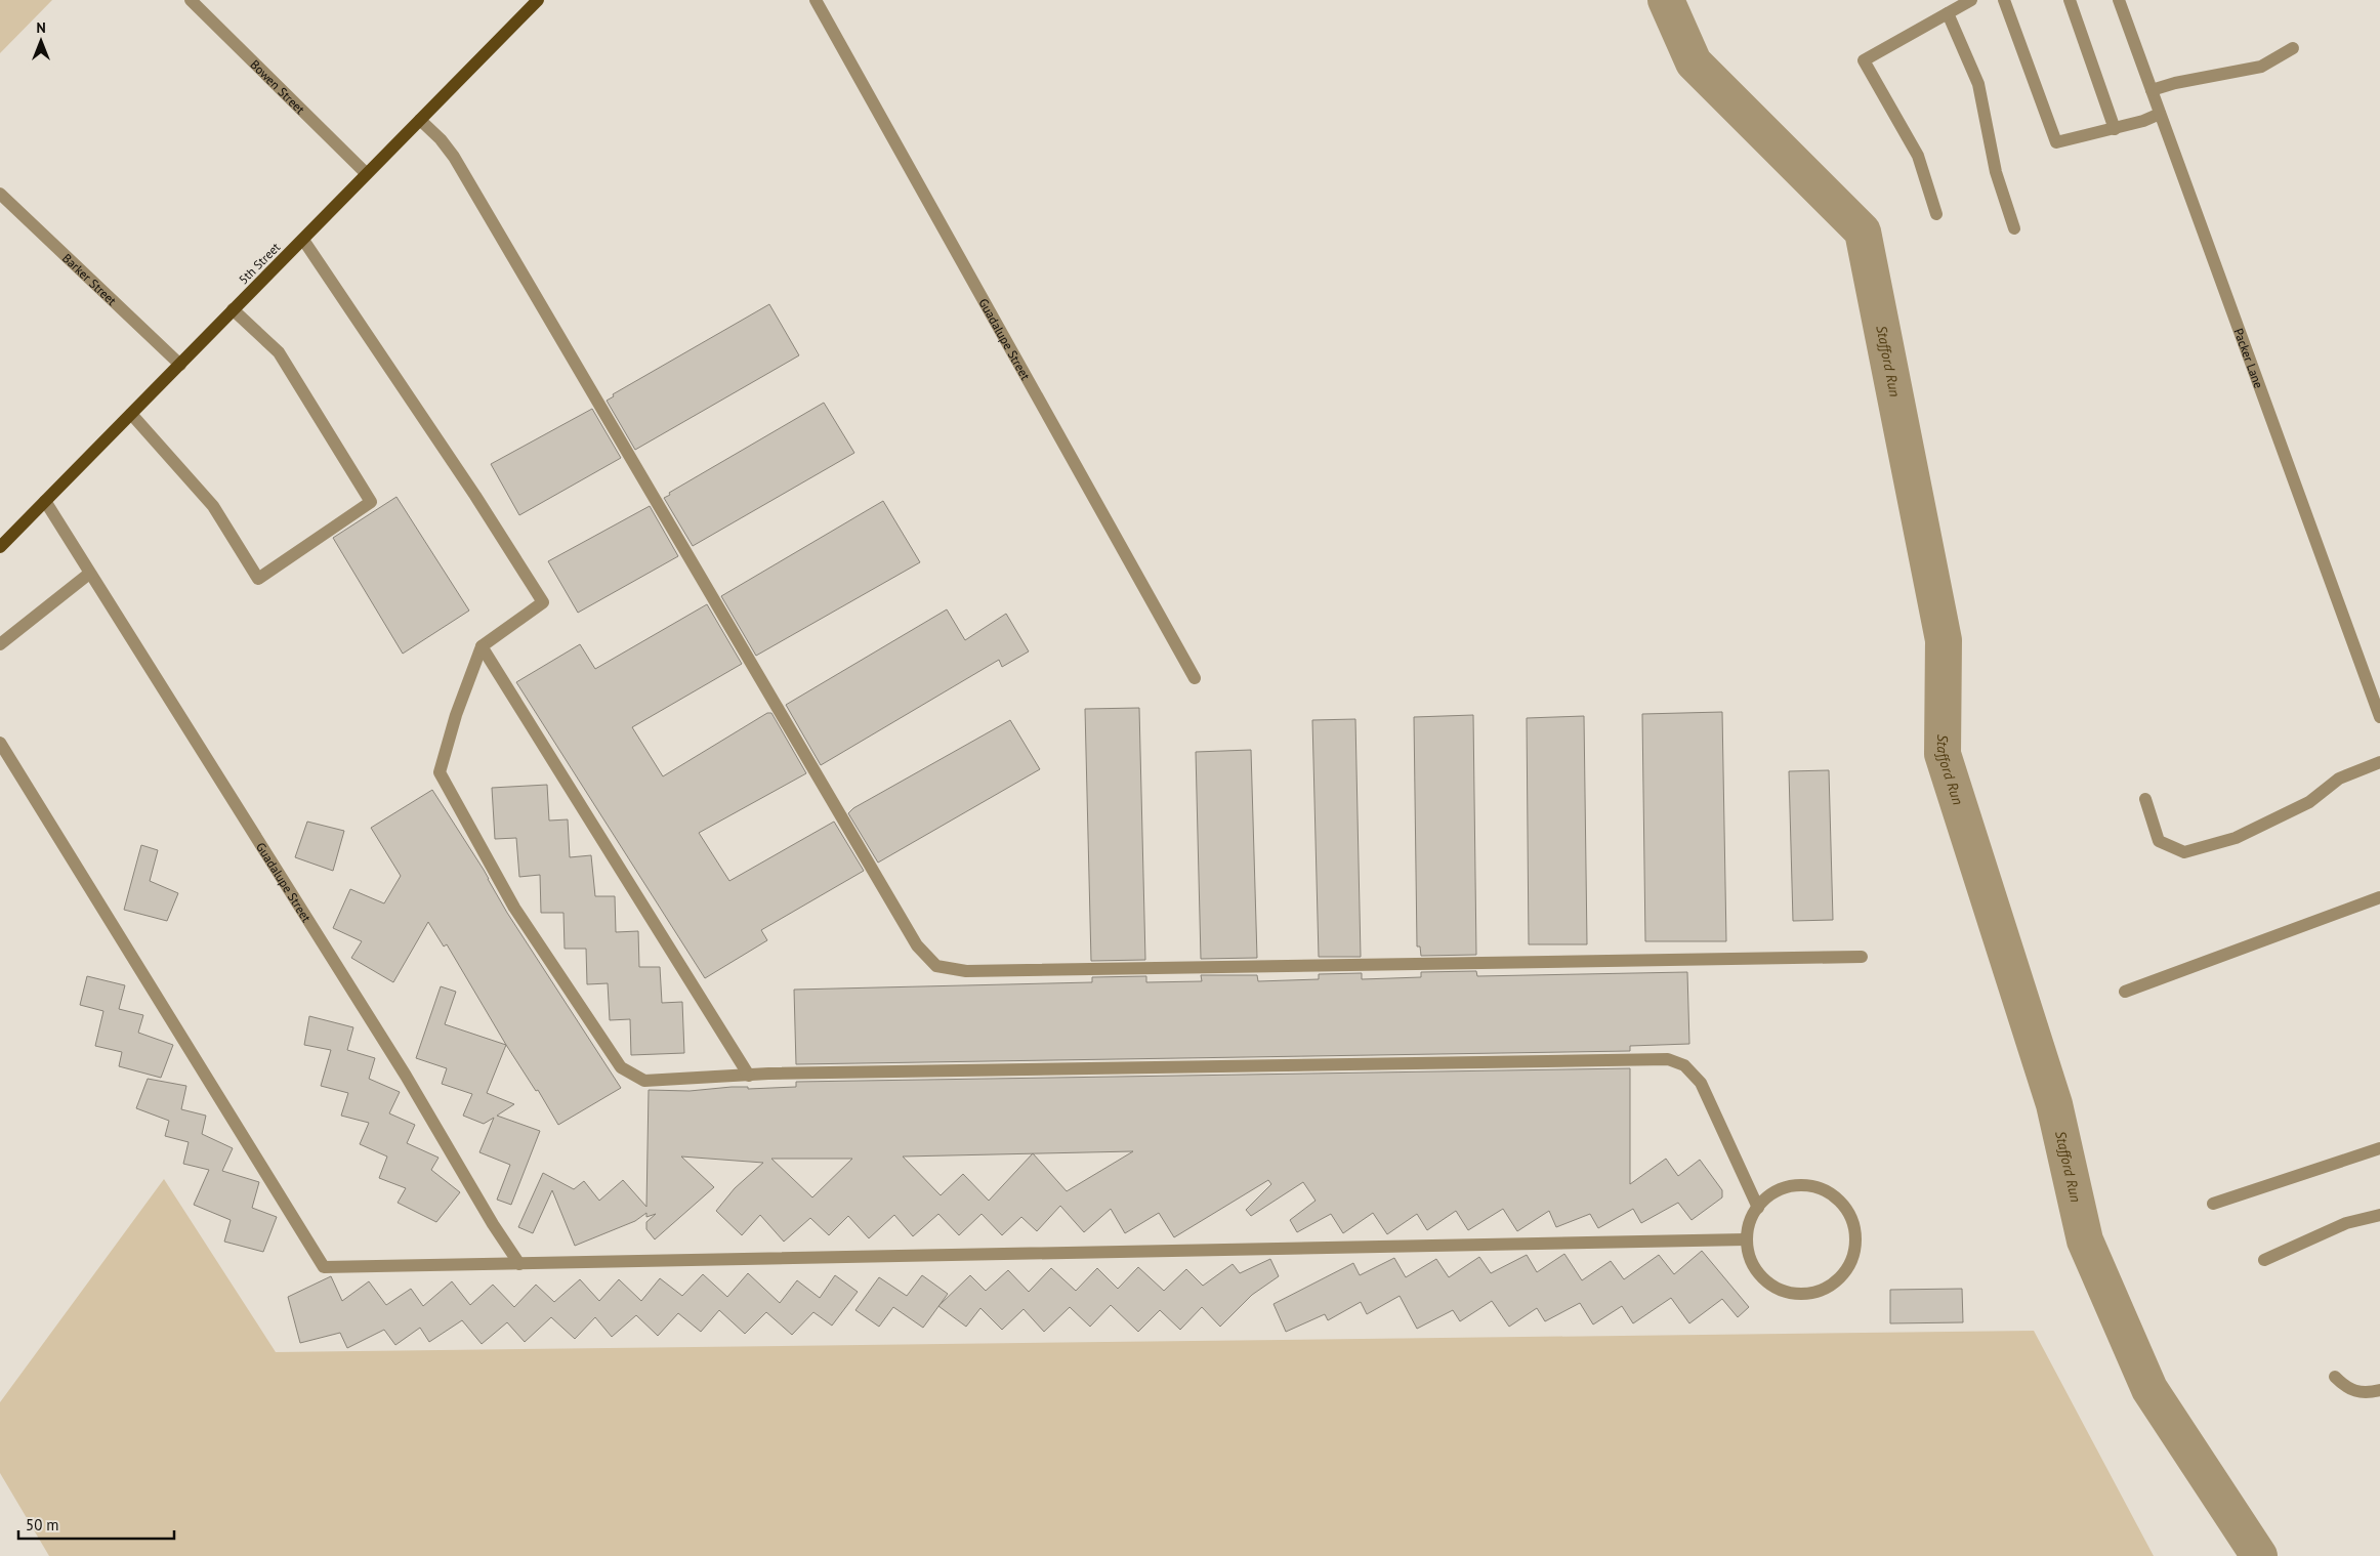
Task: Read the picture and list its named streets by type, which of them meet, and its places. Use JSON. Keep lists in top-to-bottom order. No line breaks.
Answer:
{"streets":{"main road":["5th Street"],"street":["Bowen Street","Barker Street","Guadalupe Street","Packer Lane"]},"crossings":[["Bowen Street","5th Street"],["5th Street","Barker Street"],["5th Street","Guadalupe Street"]],"water":["Stafford Run"],"scale_bar":"50 m","north":"top"}
